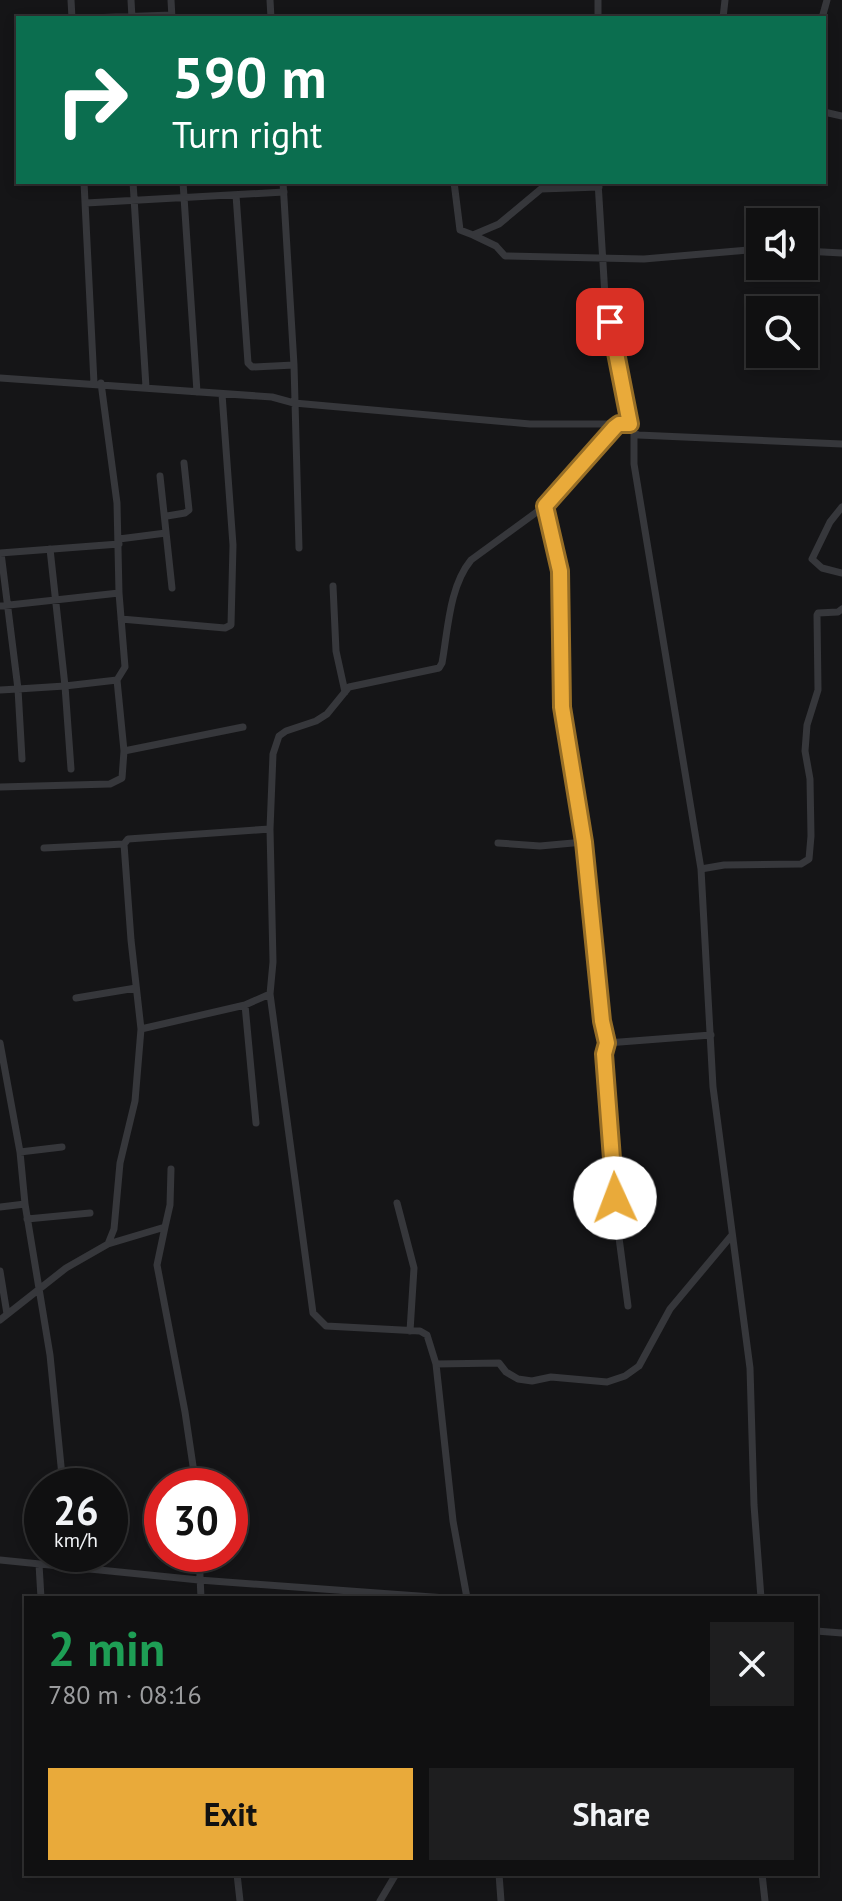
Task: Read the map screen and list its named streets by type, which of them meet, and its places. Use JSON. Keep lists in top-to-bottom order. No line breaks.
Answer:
{"page":{"turn":["590 m","Turn right"],"speed":"26 km/h","limit":"30","heading":["2 min","780 m · 08:16"],"buttons":["Exit","Share"]}}
